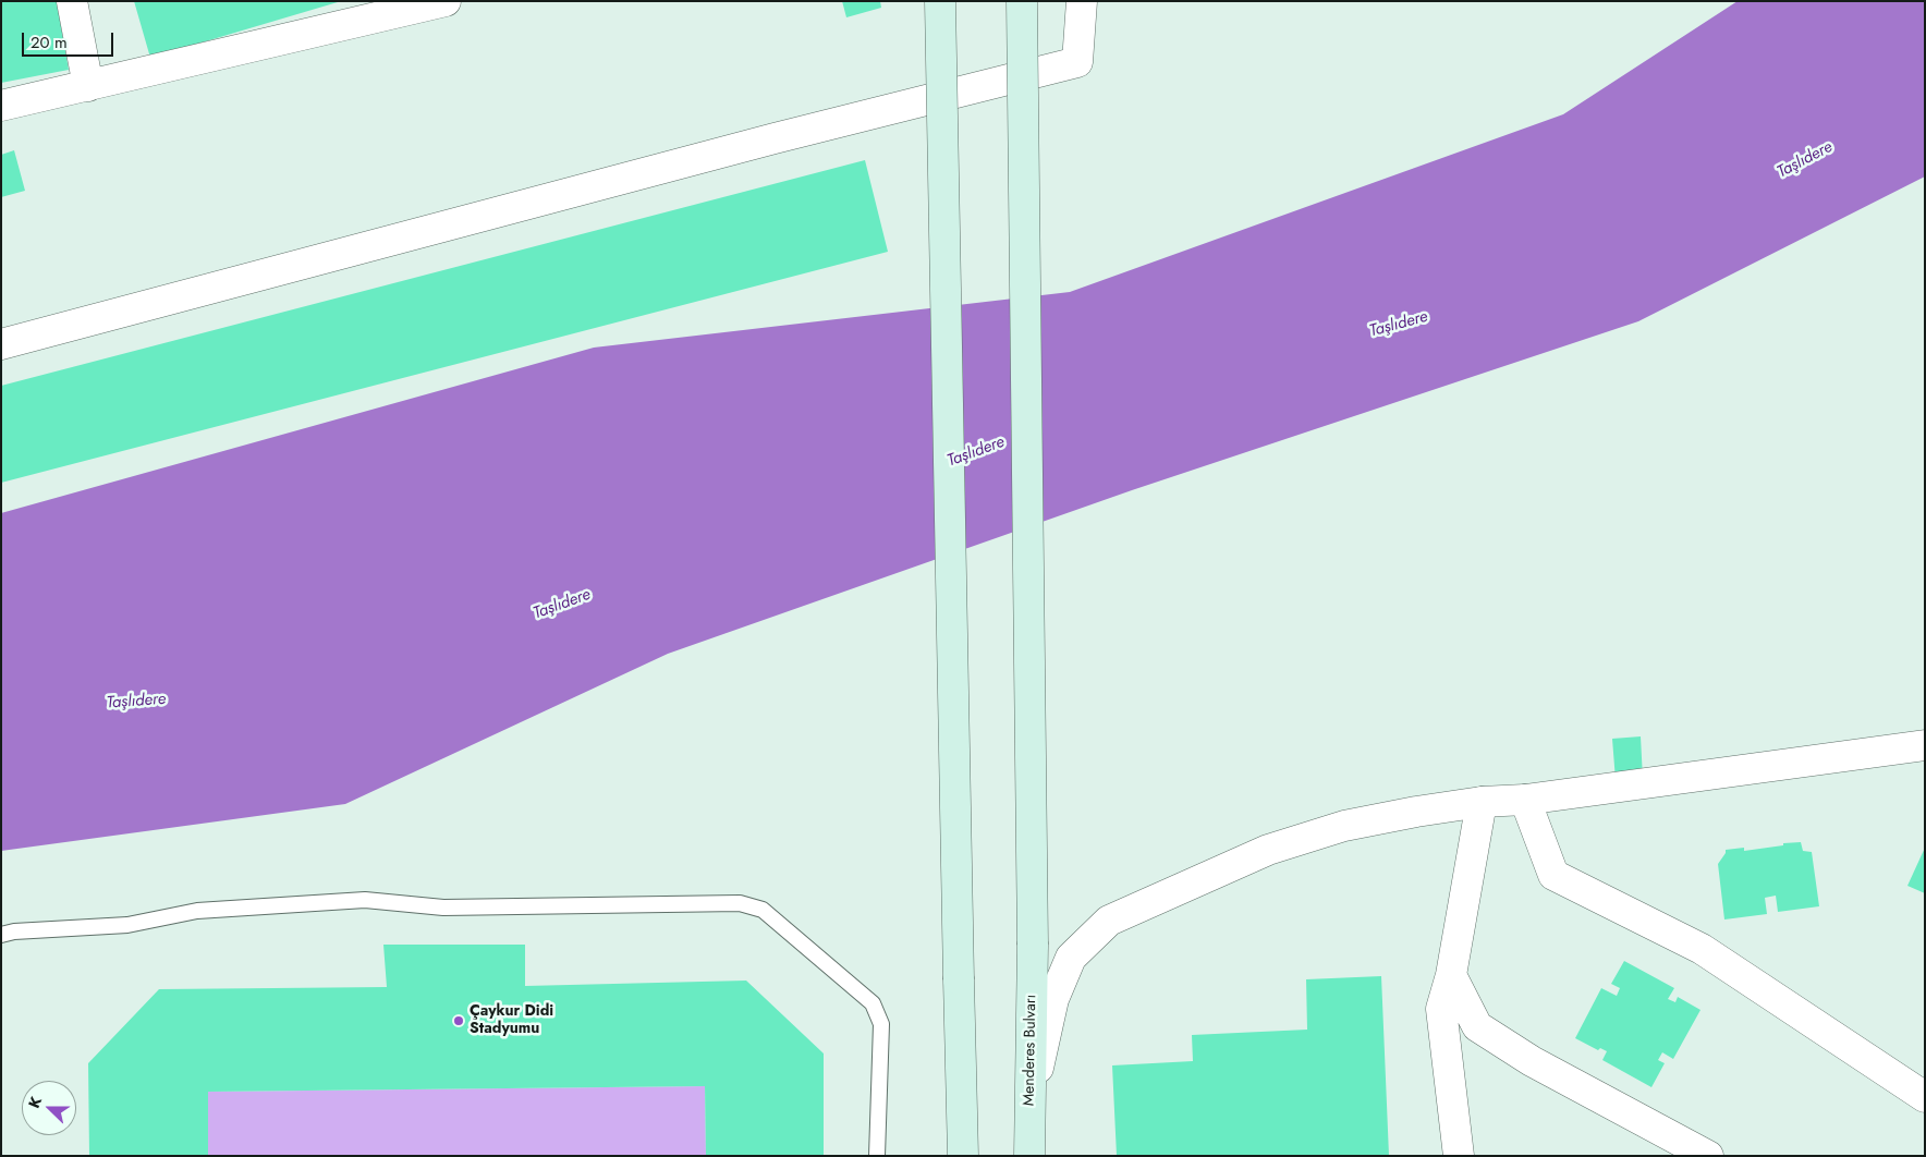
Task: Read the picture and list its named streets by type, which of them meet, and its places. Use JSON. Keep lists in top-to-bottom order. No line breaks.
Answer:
{"streets":{"main road":["Menderes Bulvarı"]},"water":["Taşlıdere"],"places":["Çaykur Didi Stadyumu"],"scale_bar":"20 m","north":"left"}
